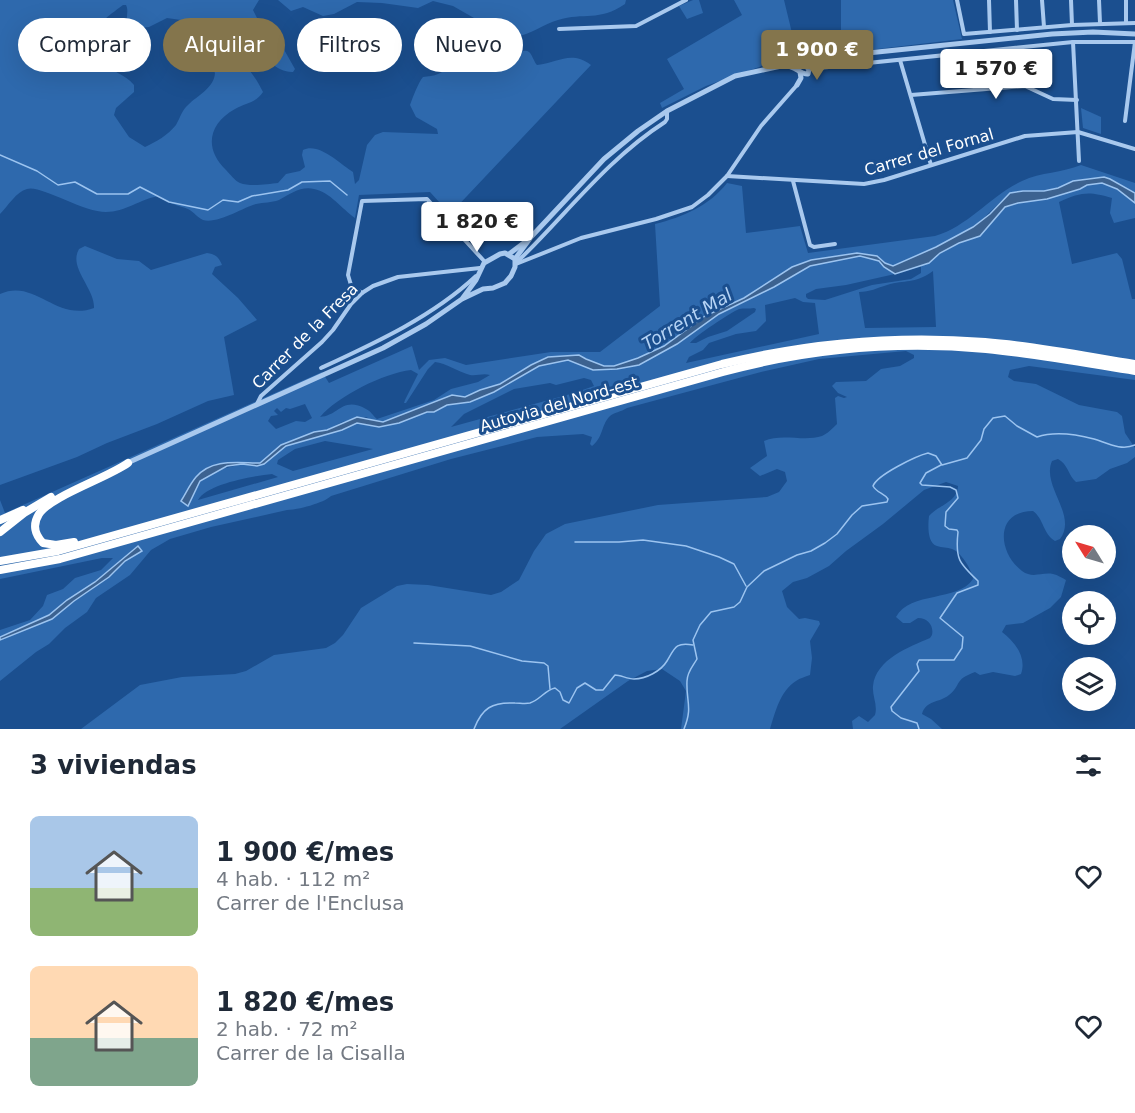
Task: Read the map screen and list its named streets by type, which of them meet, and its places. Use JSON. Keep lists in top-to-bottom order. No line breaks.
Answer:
{"streets":{"highway":["Autovia del Nord-est"],"street":["Carrer del Fornal","Carrer de la Fresa"]},"water":["Torrent Mal"],"north":"top left","page":{"chip":["Comprar","Alquilar","Filtros","Nuevo"],"price":["1 900 €","1 570 €","1 820 €"],"heading":"3 viviendas","list":[{"name":"1 900 €/mes","note":"4 hab. · 112 m² · Carrer de l'Enclusa"},{"name":"1 820 €/mes","note":"2 hab. · 72 m² · Carrer de la Cisalla"}]}}
